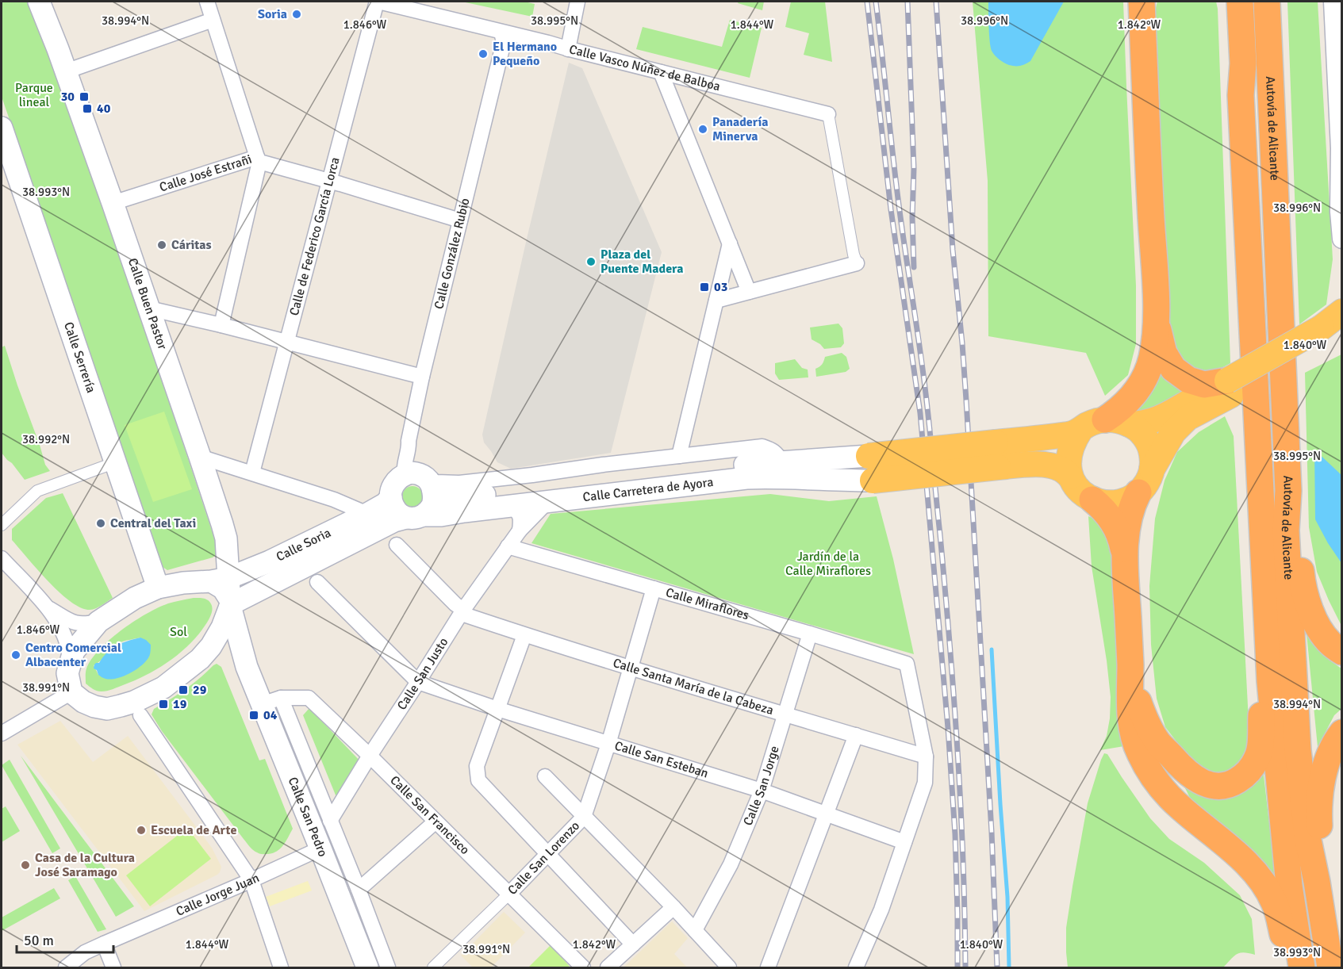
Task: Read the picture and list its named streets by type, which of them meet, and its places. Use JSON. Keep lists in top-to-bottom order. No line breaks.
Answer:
{"streets":{"highway":["Autovía de Alicante"],"main road":["Calle Buen Pastor","Calle Serrería","Calle Carretera de Ayora","Calle Soria","Calle San Pedro"],"street":["Calle Vasco Núñez de Balboa","Calle José Estrañi","Calle de Federico García Lorca","Calle González Rubio","Calle Miraflores","Calle San Justo","Calle Santa María de la Cabeza","Calle San Esteban","Calle San Jorge","Calle San Francisco","Calle San Lorenzo","Calle Jorge Juan"]},"crossings":[["Calle Vasco Núñez de Balboa","Calle de Federico García Lorca"],["Calle Vasco Núñez de Balboa","Calle González Rubio"],["Calle José Estrañi","Calle de Federico García Lorca"],["Calle José Estrañi","Calle González Rubio"],["Calle José Estrañi","Calle Buen Pastor"],["Calle González Rubio","Calle Carretera de Ayora"],["Calle González Rubio","Calle Soria"],["Calle Buen Pastor","Calle Soria"],["Calle Buen Pastor","Calle San Pedro"],["Calle Serrería","Calle Soria"],["Calle Carretera de Ayora","Calle Soria"],["Calle Carretera de Ayora","Calle San Justo"],["Calle Soria","Calle San Pedro"],["Calle Miraflores","Calle San Justo"],["Calle Miraflores","Calle Santa María de la Cabeza"],["Calle Miraflores","Calle San Jorge"],["Calle Miraflores","Calle San Lorenzo"],["Calle San Justo","Calle Santa María de la Cabeza"],["Calle San Justo","Calle San Esteban"],["Calle San Justo","Calle San Francisco"],["Calle San Justo","Calle San Pedro"],["Calle Santa María de la Cabeza","Calle San Jorge"],["Calle Santa María de la Cabeza","Calle San Lorenzo"],["Calle San Esteban","Calle San Jorge"],["Calle San Esteban","Calle San Lorenzo"],["Calle San Francisco","Calle San Pedro"],["Calle San Francisco","Calle San Lorenzo"],["Calle San Pedro","Calle Jorge Juan"]],"parks":["Parque lineal","Jardín de la Calle Miraflores","Sol"],"places":{"other":["Soria","El Hermano Pequeño","Panadería Minerva","Cáritas","Plaza del Puente Madera","Central del Taxi","Centro Comercial Albacenter","Escuela de Arte","Casa de la Cultura José Saramago"],"transit":["30","40","03","29","19","04"]},"scale_bar":"50 m","coordinates":["38.994°N","38.995°N","38.996°N","1.846°W","1.844°W","1.842°W","38.993°N","1.840°W","38.992°N","38.991°N"]}
